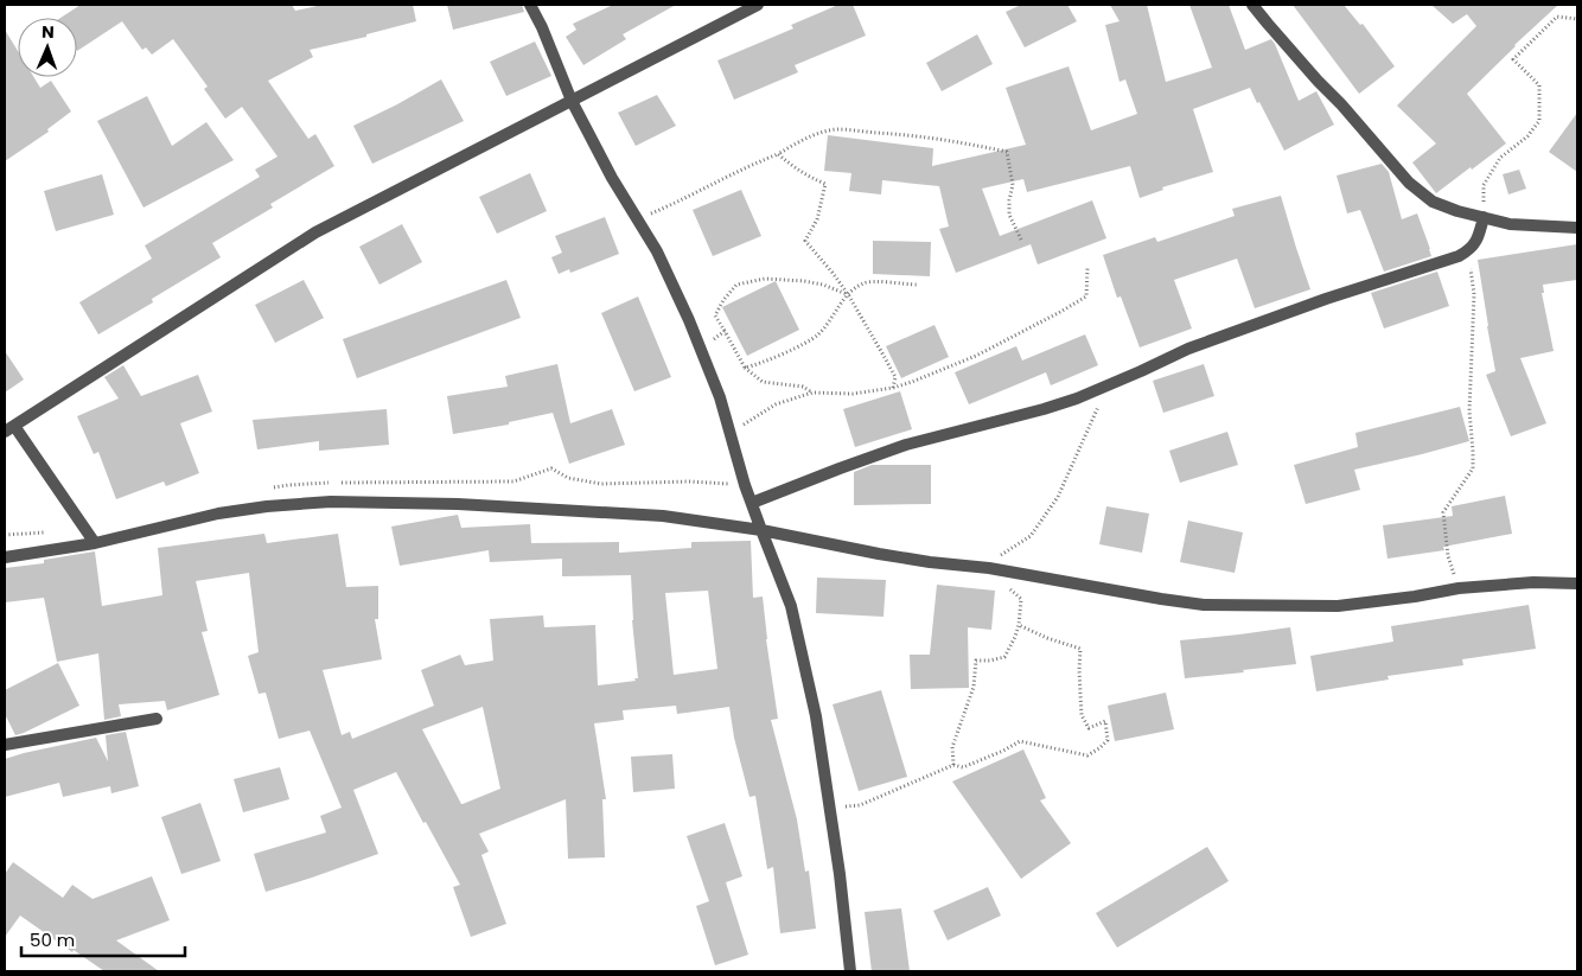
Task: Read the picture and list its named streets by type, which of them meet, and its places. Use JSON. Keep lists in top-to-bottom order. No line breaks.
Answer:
{"scale_bar":"50 m","north":"top"}
